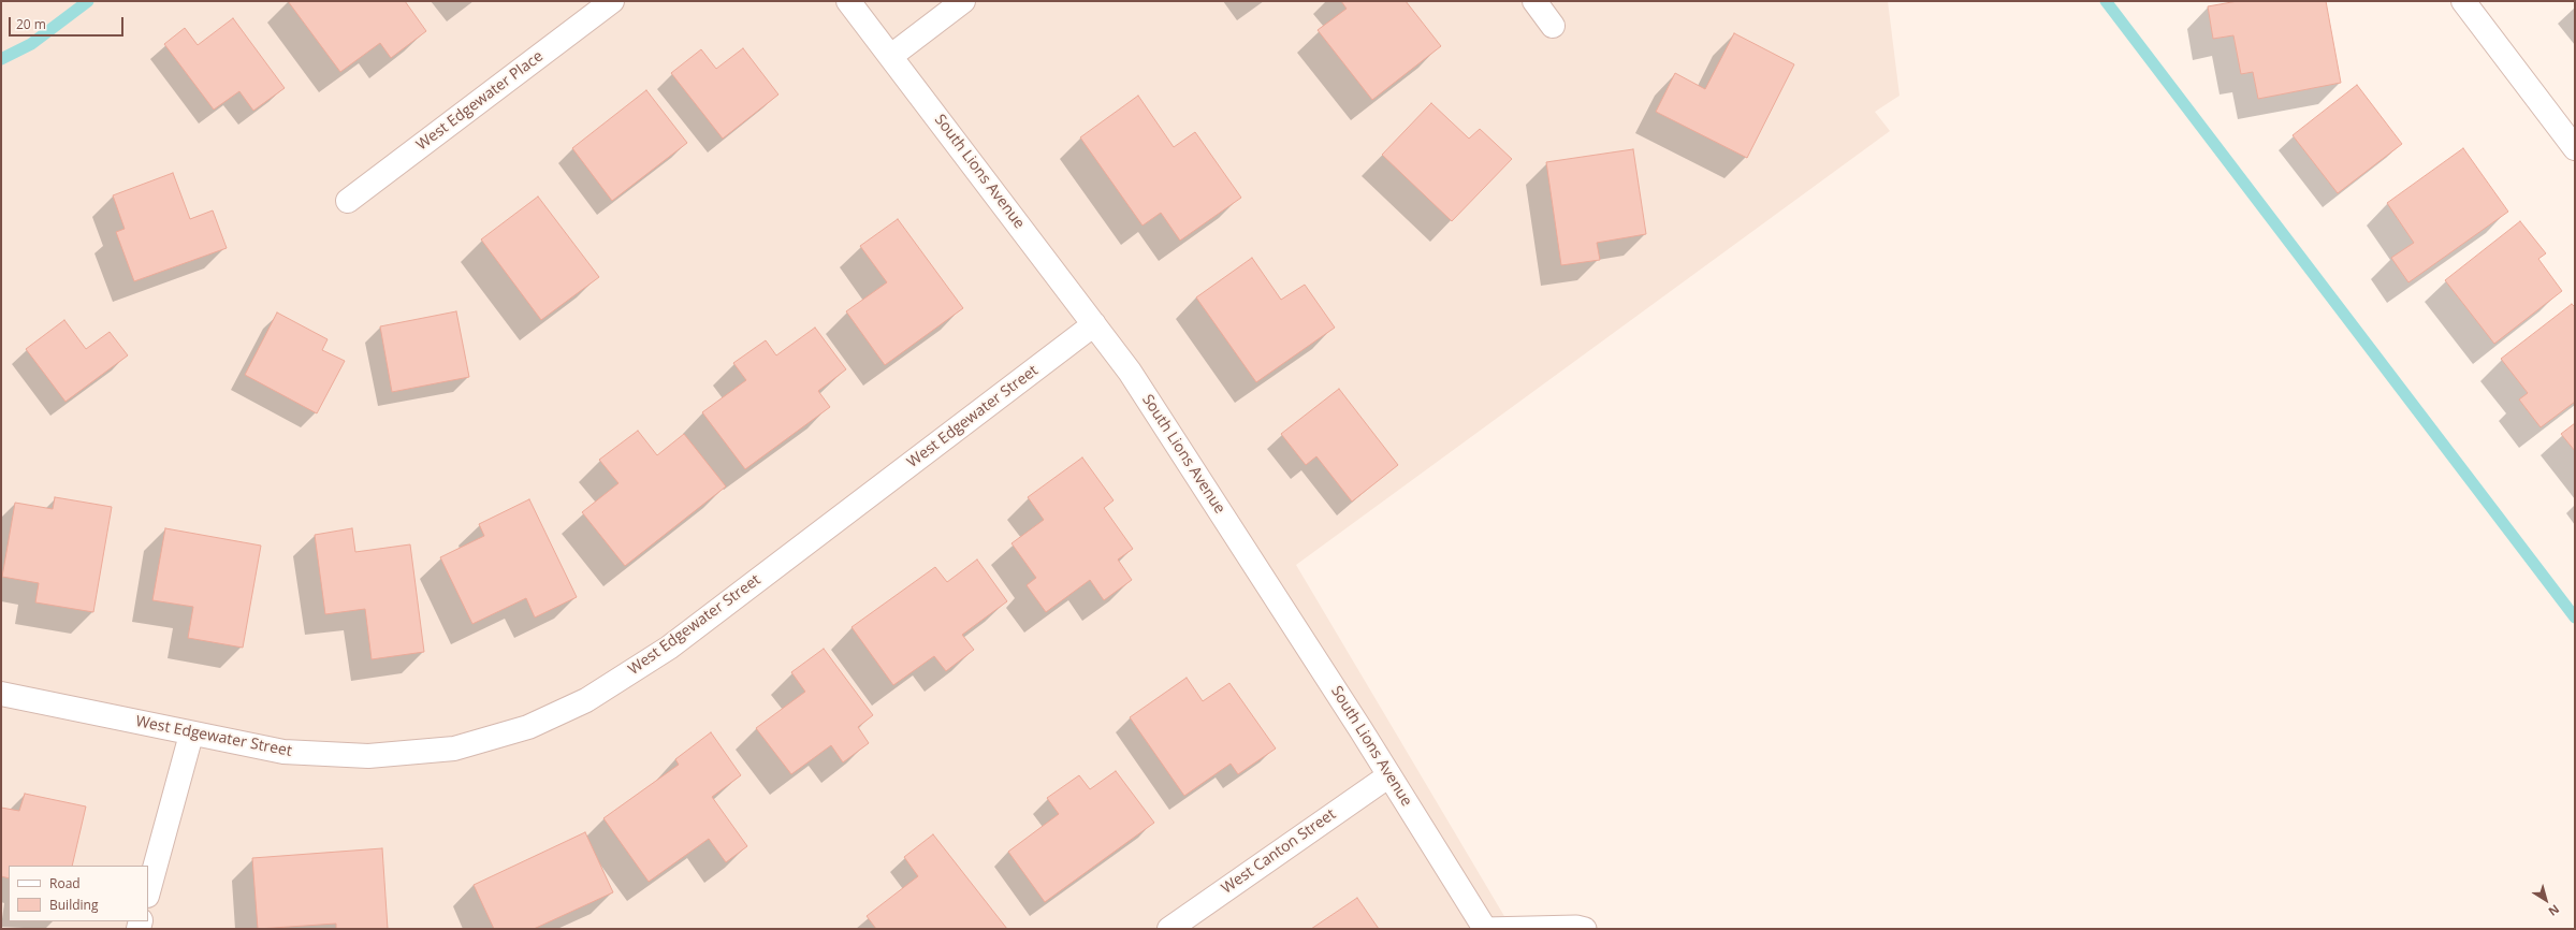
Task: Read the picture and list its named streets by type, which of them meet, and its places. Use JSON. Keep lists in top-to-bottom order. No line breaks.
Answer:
{"streets":{"street":["West Edgewater Place","South Lions Avenue","West Edgewater Street","West Canton Street"]},"crossings":[["South Lions Avenue","West Edgewater Street"],["South Lions Avenue","West Canton Street"]],"legend":["Road","Building"],"scale_bar":"20 m","north":"bottom right"}
